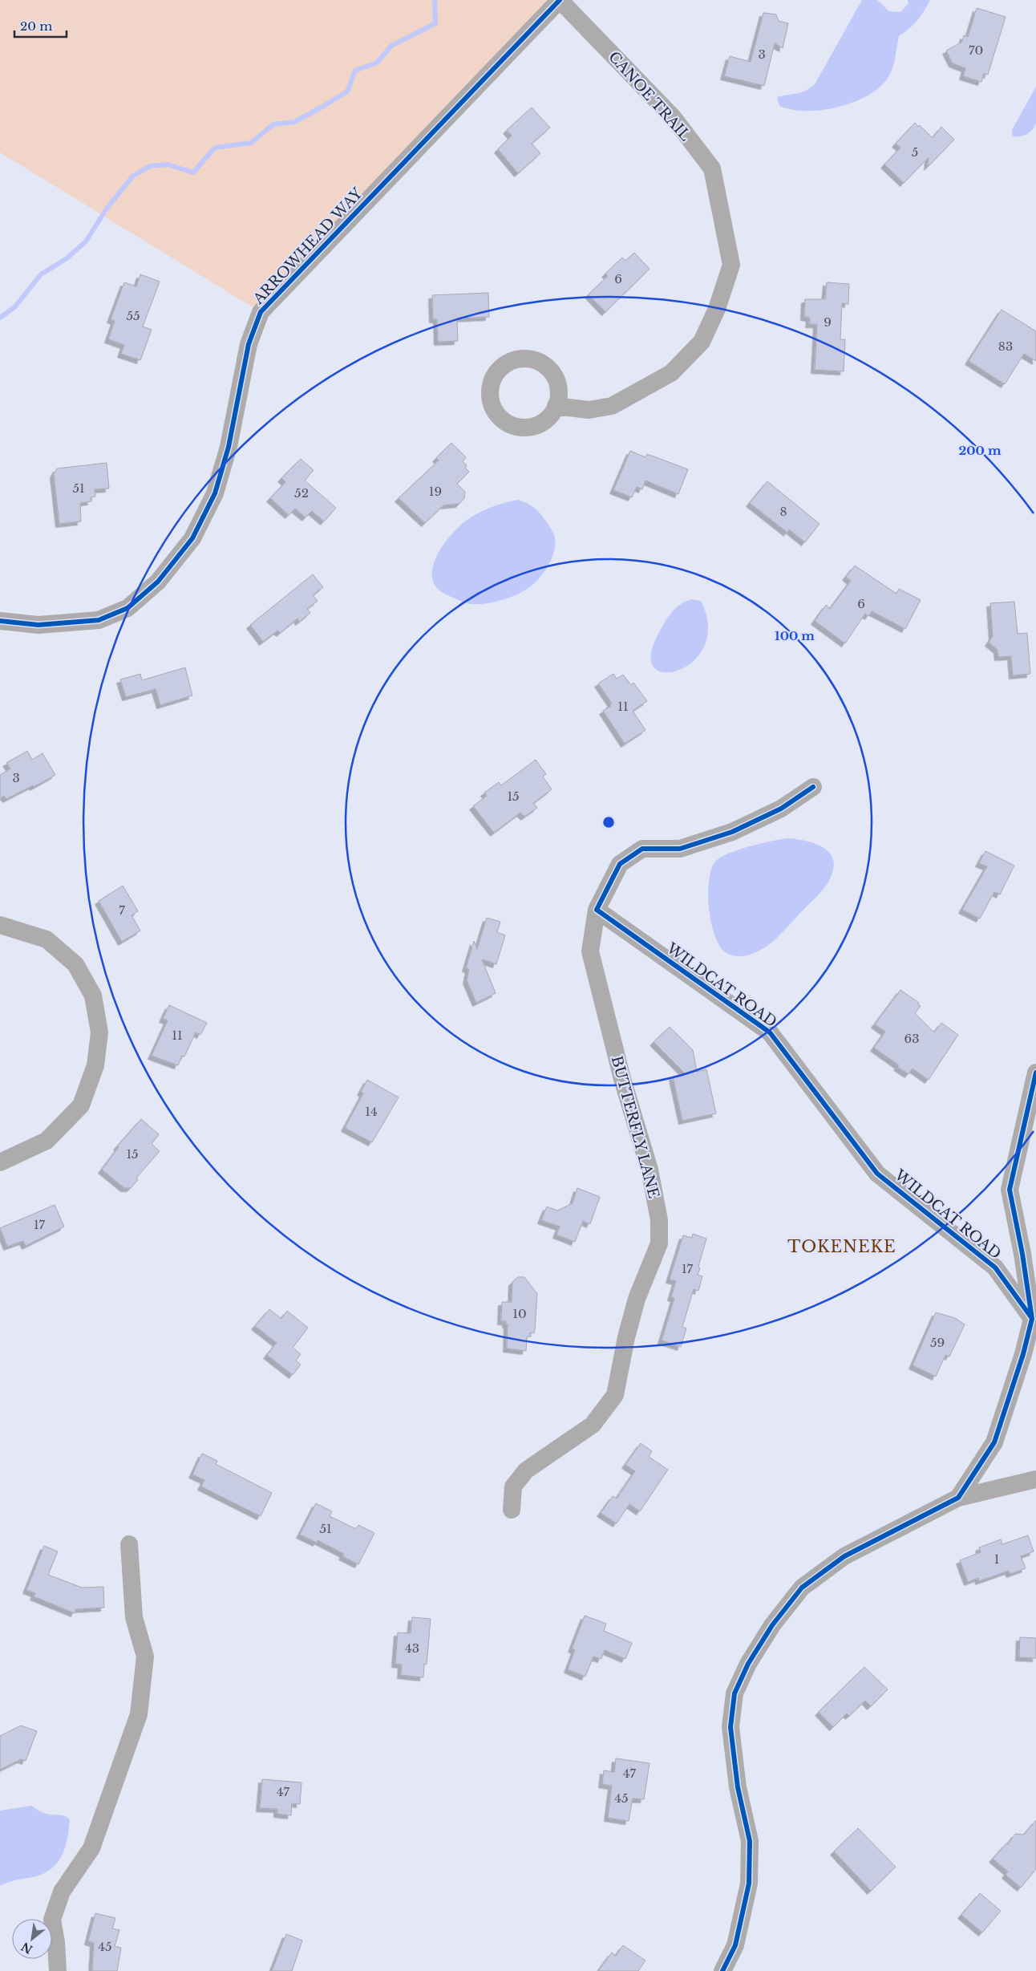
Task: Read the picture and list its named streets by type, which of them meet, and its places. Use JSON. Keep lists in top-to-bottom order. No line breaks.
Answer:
{"streets":{"street":["CANOE TRAIL","ARROWHEAD WAY","WILDCAT ROAD","BUTTERFLY LANE"]},"crossings":[["CANOE TRAIL","ARROWHEAD WAY"],["WILDCAT ROAD","BUTTERFLY LANE"]],"districts":["TOKENEKE"],"house_numbers":["70","3","5","6","55","9","83","51","19","52","8","6","11","3","15","7","11","63","14","15","17","17","10","59","51","1","43","47","47","45","45"],"scale_bar":"20 m","north":"bottom left","rings":["200 m","100 m"]}
